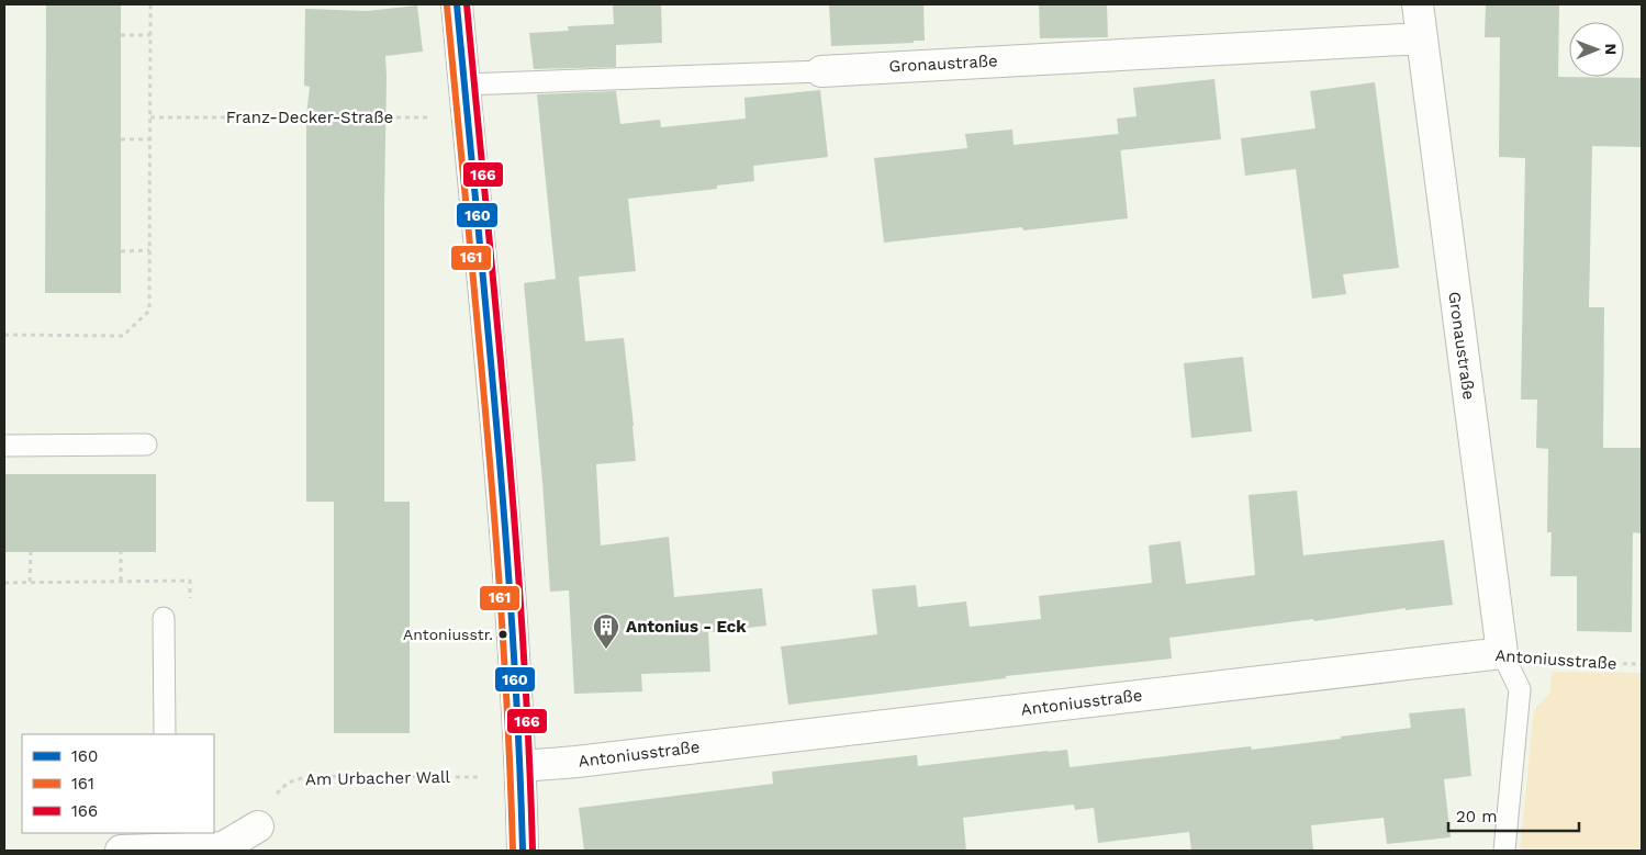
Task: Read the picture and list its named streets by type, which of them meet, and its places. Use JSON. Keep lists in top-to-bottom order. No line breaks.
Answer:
{"streets":{"street":["Gronaustraße","Antoniusstraße"],"path":["Franz-Decker-Straße","Am Urbacher Wall"]},"crossings":[["Gronaustraße","Antoniusstraße"],["Antoniusstraße","Am Urbacher Wall"]],"places":{"other":["Antoniusstr."],"building":["Antonius - Eck"]},"lines":["transit line 160","transit line 166","transit line 161"],"legend":["160","161","166"],"scale_bar":"20 m","north":"right"}
